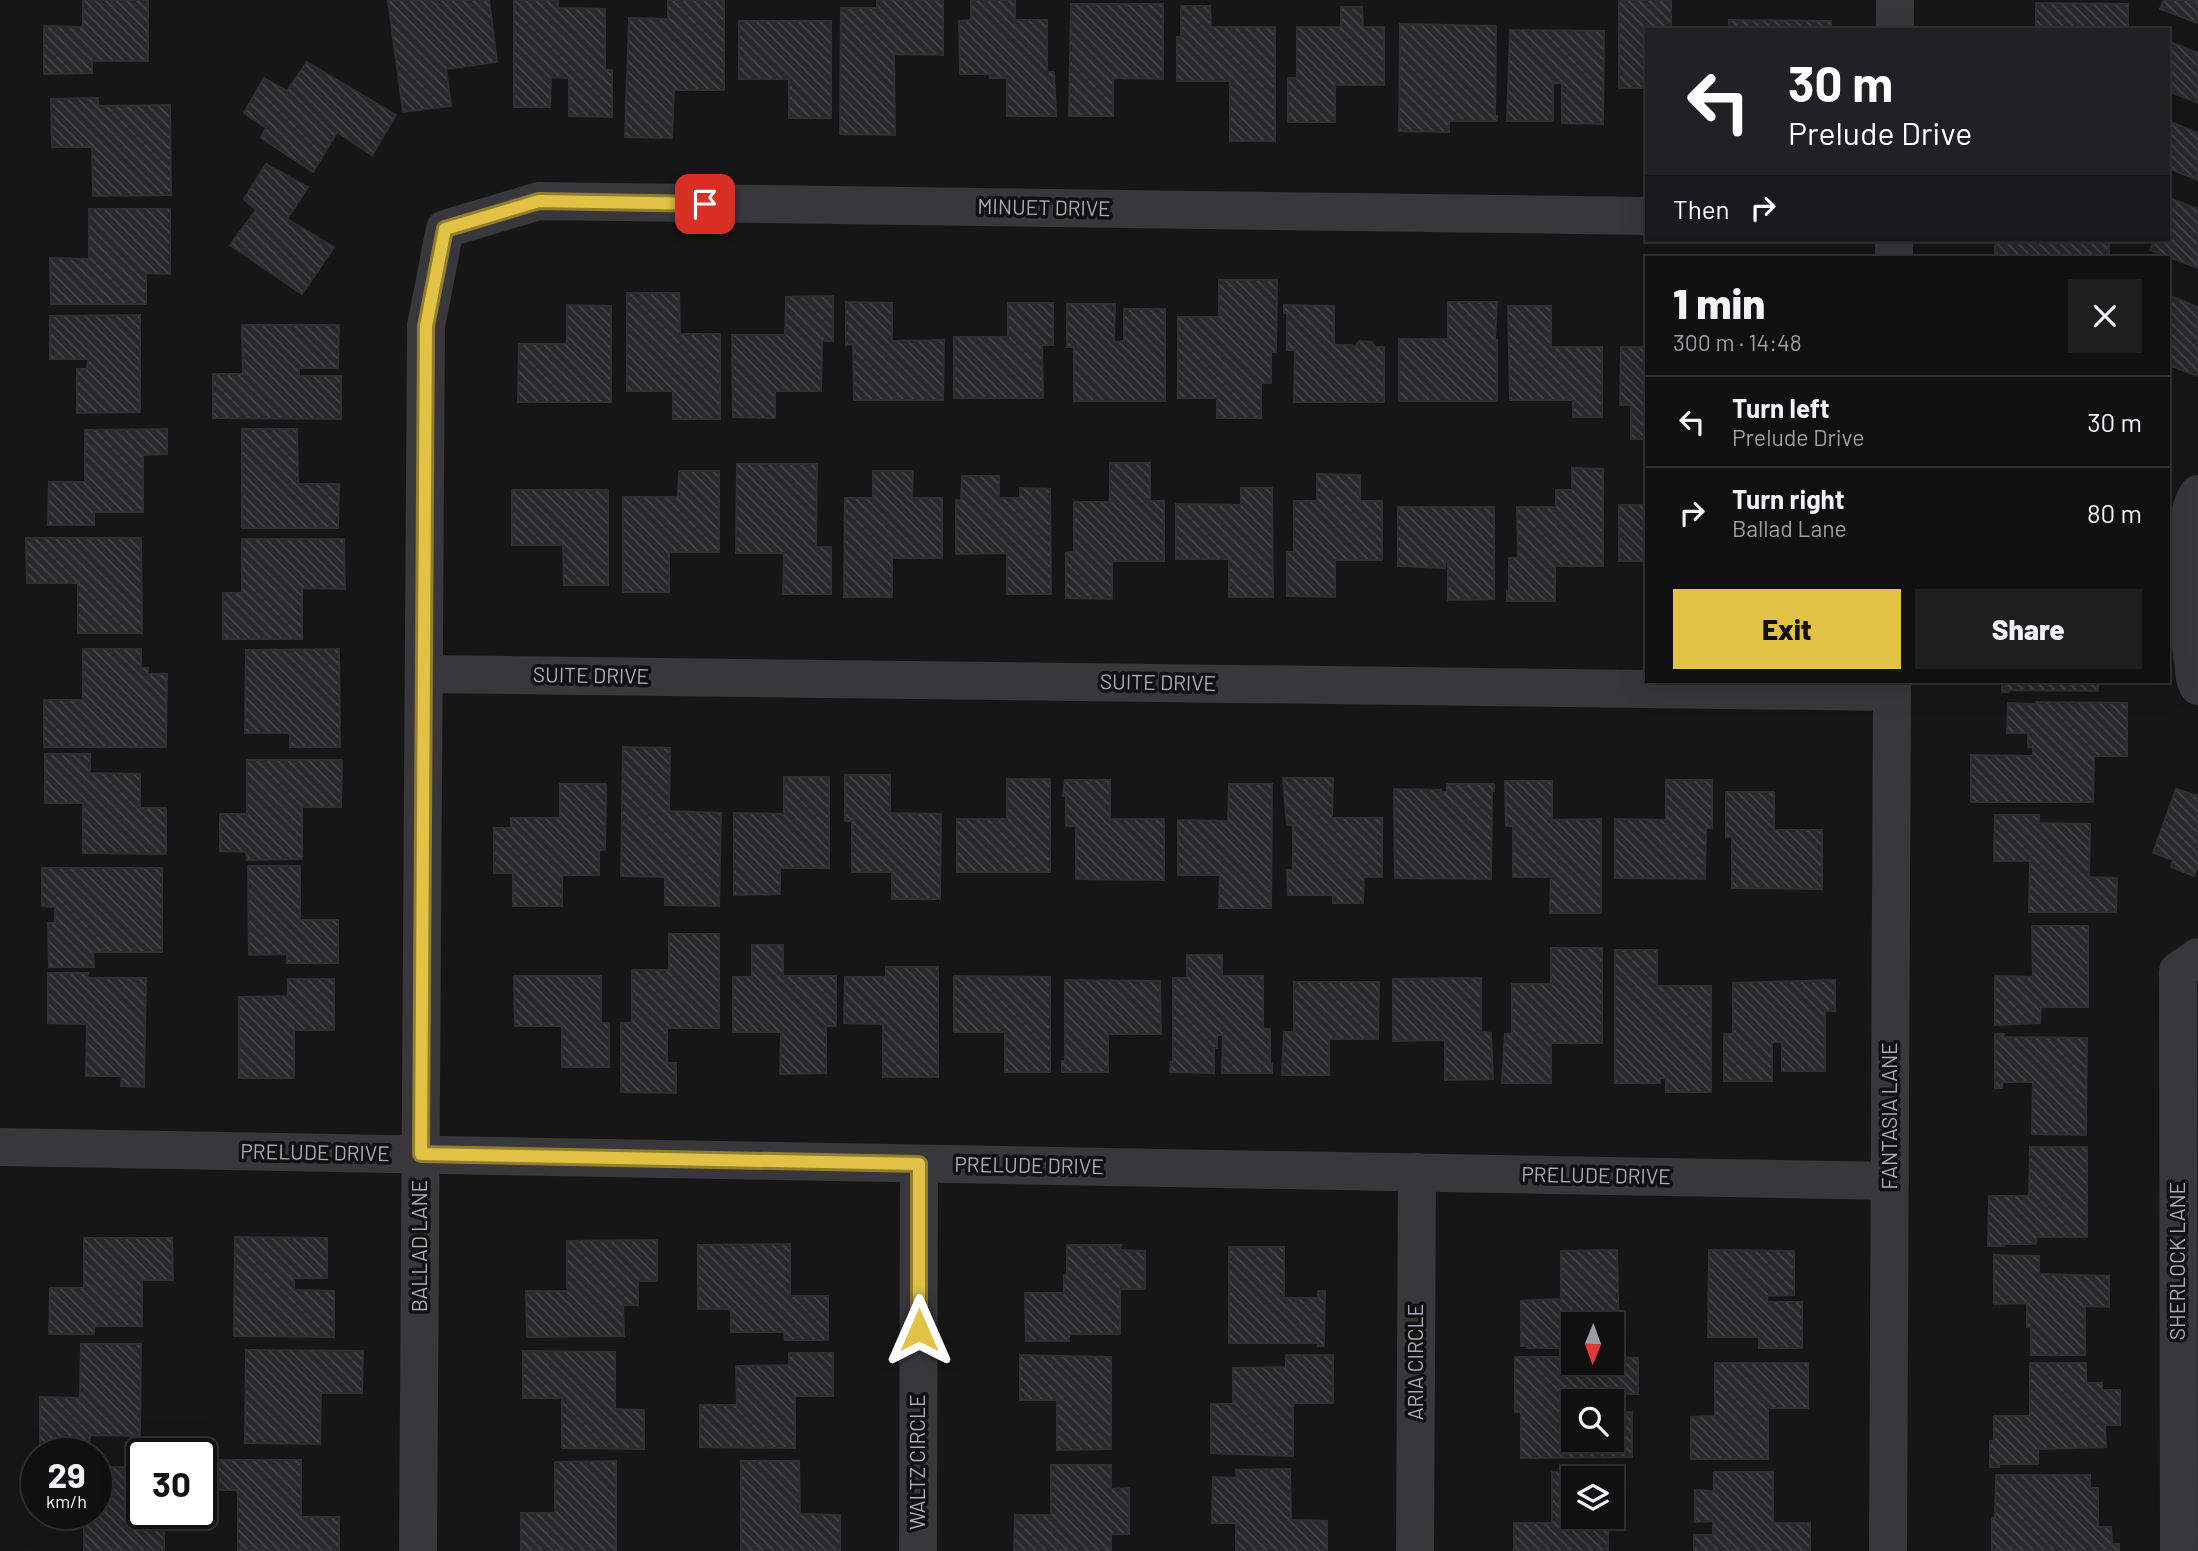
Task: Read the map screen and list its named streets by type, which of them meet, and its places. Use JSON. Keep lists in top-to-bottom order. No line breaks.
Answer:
{"streets":{"street":["MINUET DRIVE","SUITE DRIVE","FANTASIA LANE","PRELUDE DRIVE","BALLAD LANE","SHERLOCK LANE","ARIA CIRCLE","WALTZ CIRCLE"]},"crossings":[["MINUET DRIVE","BALLAD LANE"],["SUITE DRIVE","FANTASIA LANE"],["SUITE DRIVE","BALLAD LANE"],["FANTASIA LANE","PRELUDE DRIVE"],["PRELUDE DRIVE","BALLAD LANE"],["PRELUDE DRIVE","ARIA CIRCLE"],["PRELUDE DRIVE","WALTZ CIRCLE"]],"north":"bottom","page":{"turn":["30 m","Prelude Drive"],"then":"Then","heading":["1 min","300 m · 14:48"],"list":[{"name":"Turn left","note":"Prelude Drive","value":"30 m"},{"name":"Turn right","note":"Ballad Lane","value":"80 m"}],"buttons":["Exit","Share"],"speed":"29 km/h","limit":"30"}}
